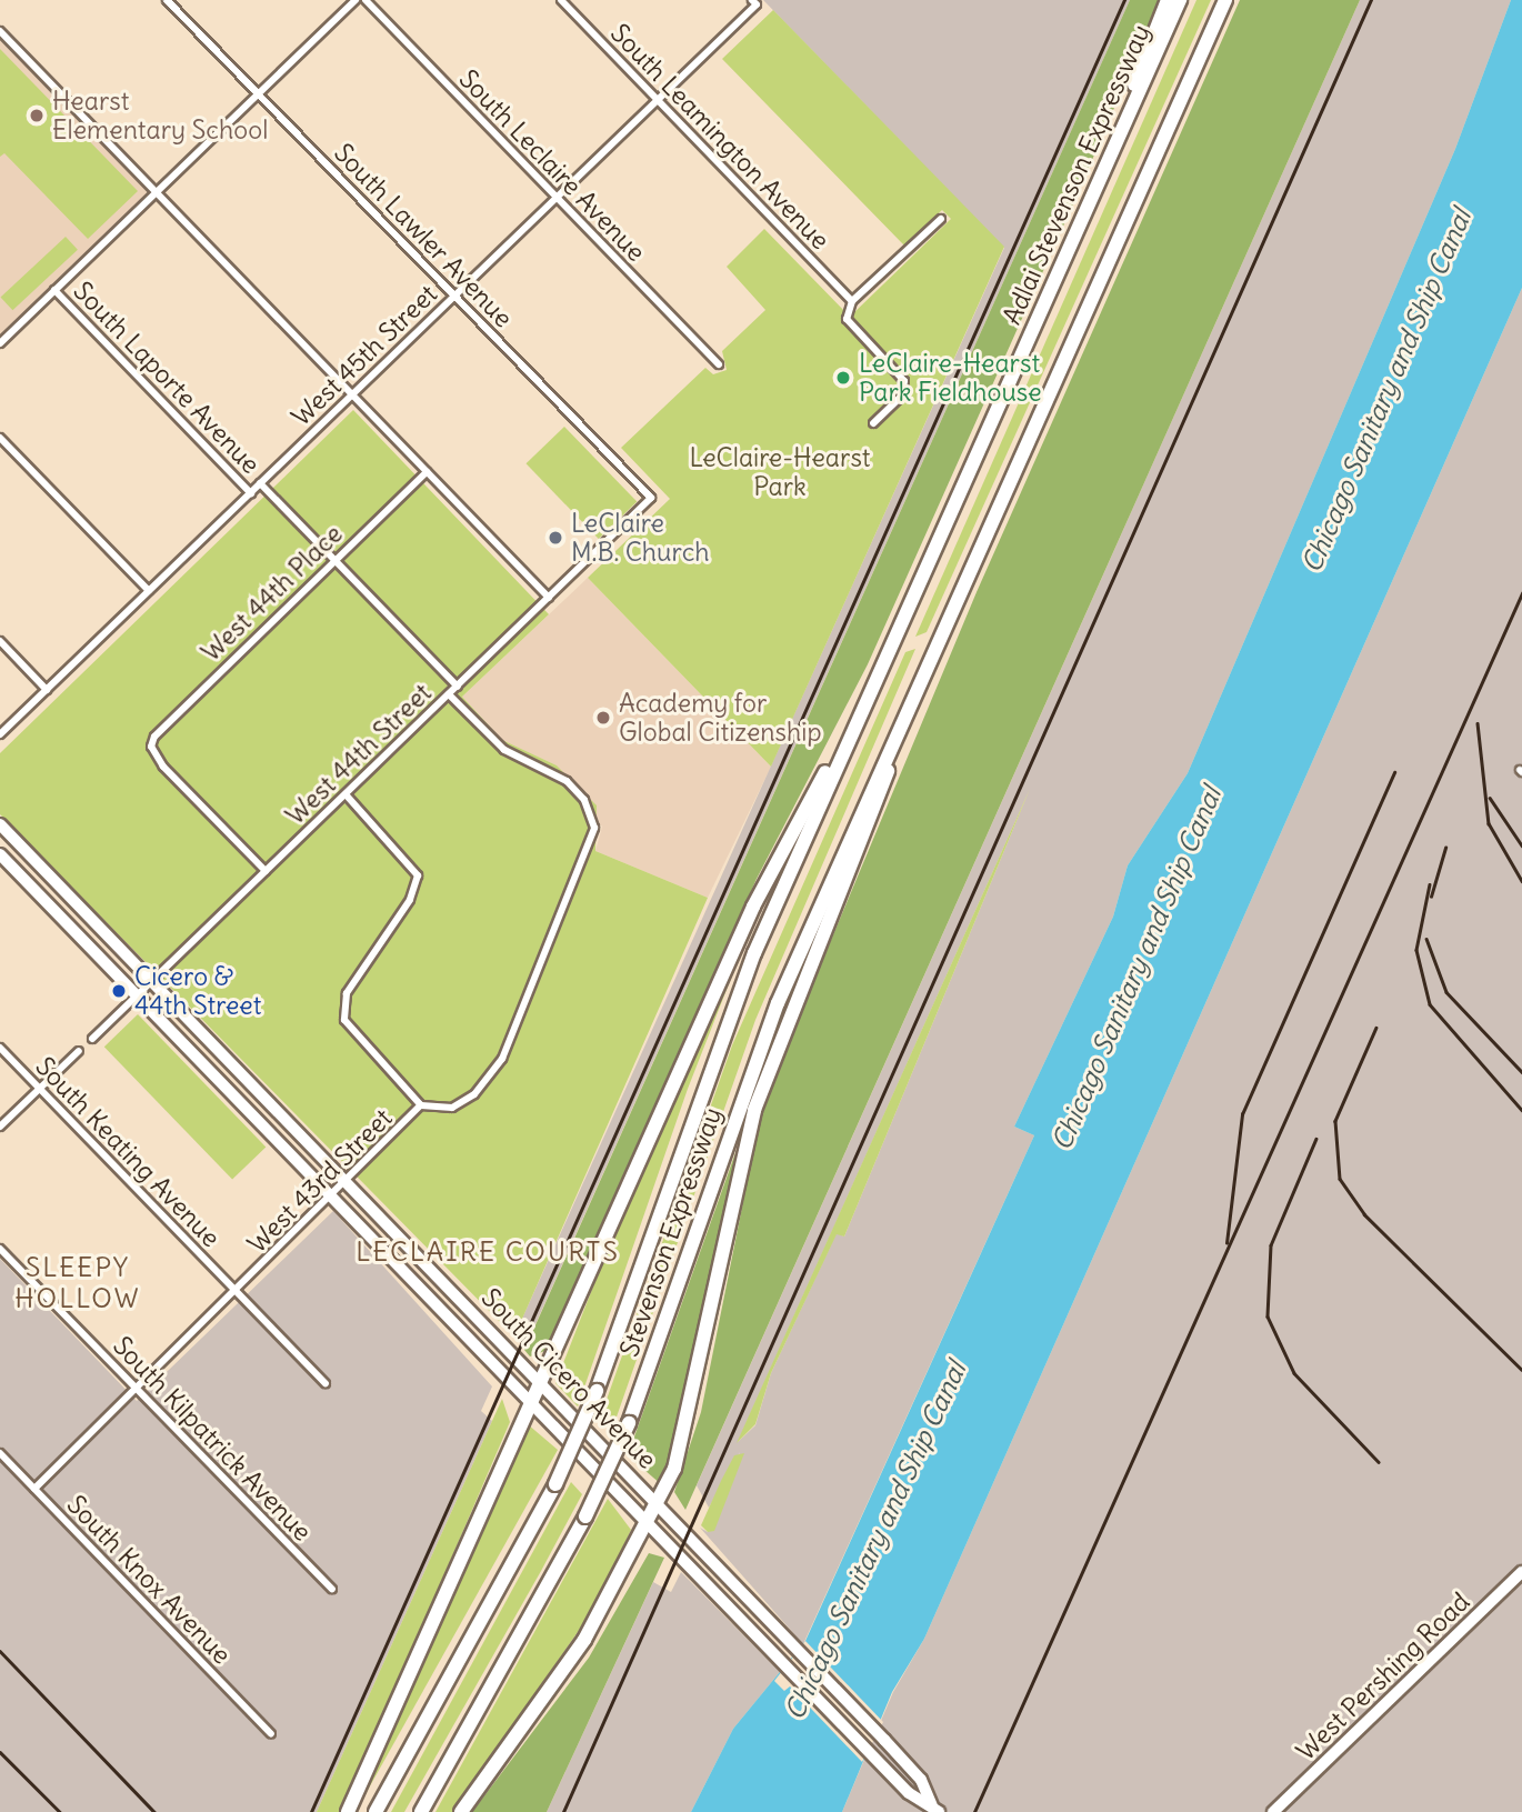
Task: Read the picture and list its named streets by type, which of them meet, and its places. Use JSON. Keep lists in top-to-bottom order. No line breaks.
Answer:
{"streets":{"highway":["Adlai Stevenson Expressway","Stevenson Expressway"],"main road":["South Cicero Avenue","West Pershing Road"],"street":["South Leamington Avenue","South Leclaire Avenue","South Lawler Avenue","West 45th Street","South Laporte Avenue","West 44th Place","West 44th Street","South Keating Avenue","West 43rd Street","South Kilpatrick Avenue","South Knox Avenue"]},"crossings":[["South Leamington Avenue","West 45th Street"],["South Leclaire Avenue","West 45th Street"],["Adlai Stevenson Expressway","Stevenson Expressway"],["South Lawler Avenue","West 45th Street"],["South Lawler Avenue","West 44th Street"],["West 45th Street","South Laporte Avenue"],["South Laporte Avenue","West 44th Place"],["South Laporte Avenue","West 44th Street"],["West 44th Place","West 44th Street"],["West 44th Street","West 43rd Street"],["West 44th Street","South Cicero Avenue"],["South Keating Avenue","West 43rd Street"],["West 43rd Street","South Cicero Avenue"],["West 43rd Street","South Kilpatrick Avenue"],["West 43rd Street","South Knox Avenue"]],"districts":["LECLAIRE COURTS","SLEEPY HOLLOW"],"water":["Chicago Sanitary and Ship Canal"],"parks":["LeClaire-Hearst Park"],"places":["Hearst Elementary School","LeClaire-Hearst Park Fieldhouse","LeClaire M.B. Church","Academy for Global Citizenship","Cicero & 44th Street"]}
